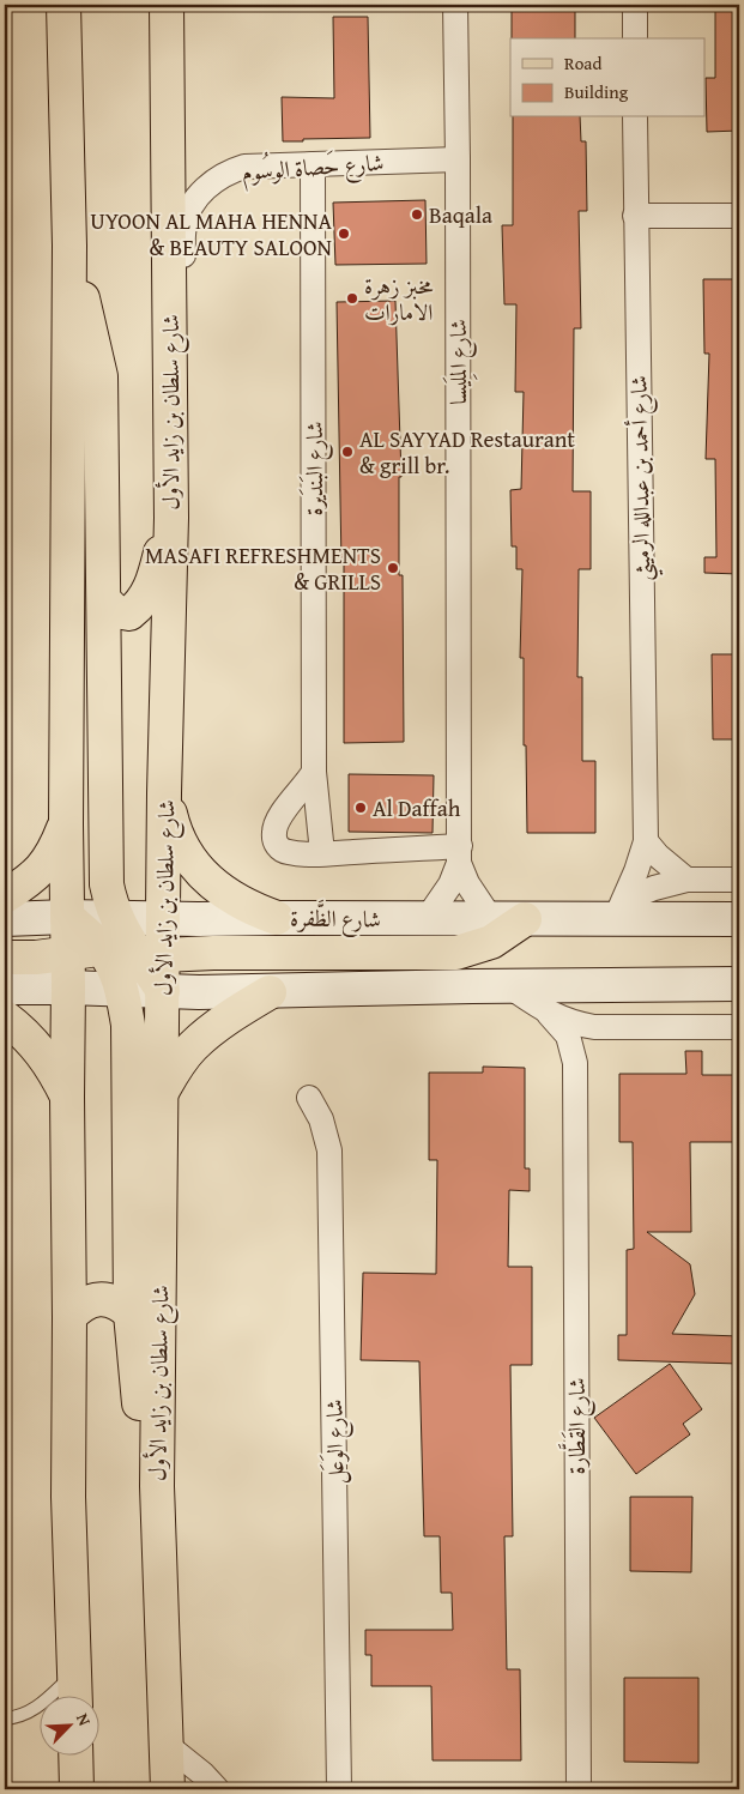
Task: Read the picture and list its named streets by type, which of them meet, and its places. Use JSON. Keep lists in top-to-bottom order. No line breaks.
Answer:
{"streets":{"main road":["شارع سلطان بن زايد الأول","شارع الظَّفرة"],"street":["شارع حَصاة الوسُوم","شارع المِلَيسا","شارع البَندَيرة","شارع أحمد بن عبدالله الرميثي","شارع القَطَّارة","شارع الوَعَل"]},"crossings":[["شارع حَصاة الوسُوم","شارع المِلَيسا"],["شارع حَصاة الوسُوم","شارع سلطان بن زايد الأول"],["شارع حَصاة الوسُوم","شارع البَندَيرة"],["شارع المِلَيسا","شارع الظَّفرة"],["شارع سلطان بن زايد الأول","شارع الظَّفرة"],["شارع أحمد بن عبدالله الرميثي","شارع الظَّفرة"]],"places":["Baqala","UYOON AL MAHA HENNA & BEAUTY SALOON","مخبز زهرة الامارات","AL SAYYAD Restaurant & grill br.","MASAFI REFRESHMENTS & GRILLS","Al Daffah"],"legend":["Road","Building"],"north":"top right"}
